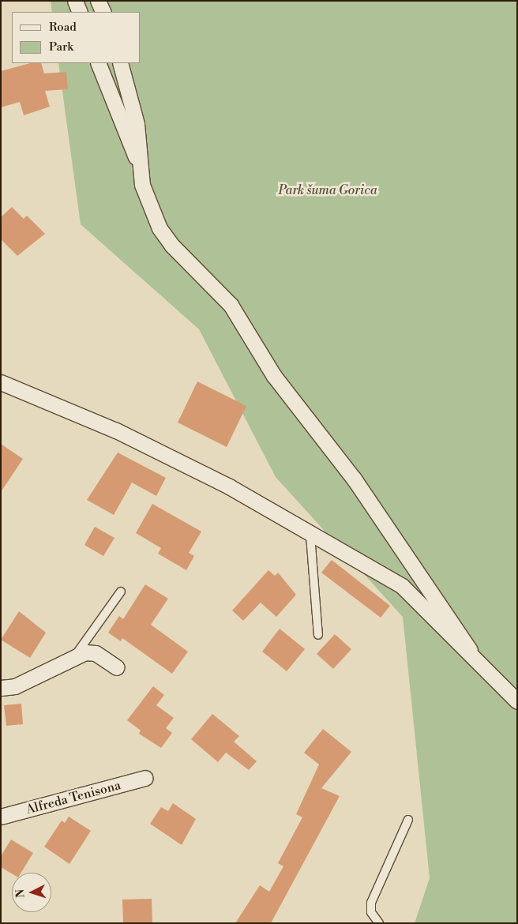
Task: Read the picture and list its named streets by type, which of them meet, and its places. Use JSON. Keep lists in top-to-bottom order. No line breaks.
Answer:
{"streets":{"street":["Alfreda Tenisona"]},"parks":["Park šuma Gorica"],"legend":["Road","Park"],"north":"left"}
